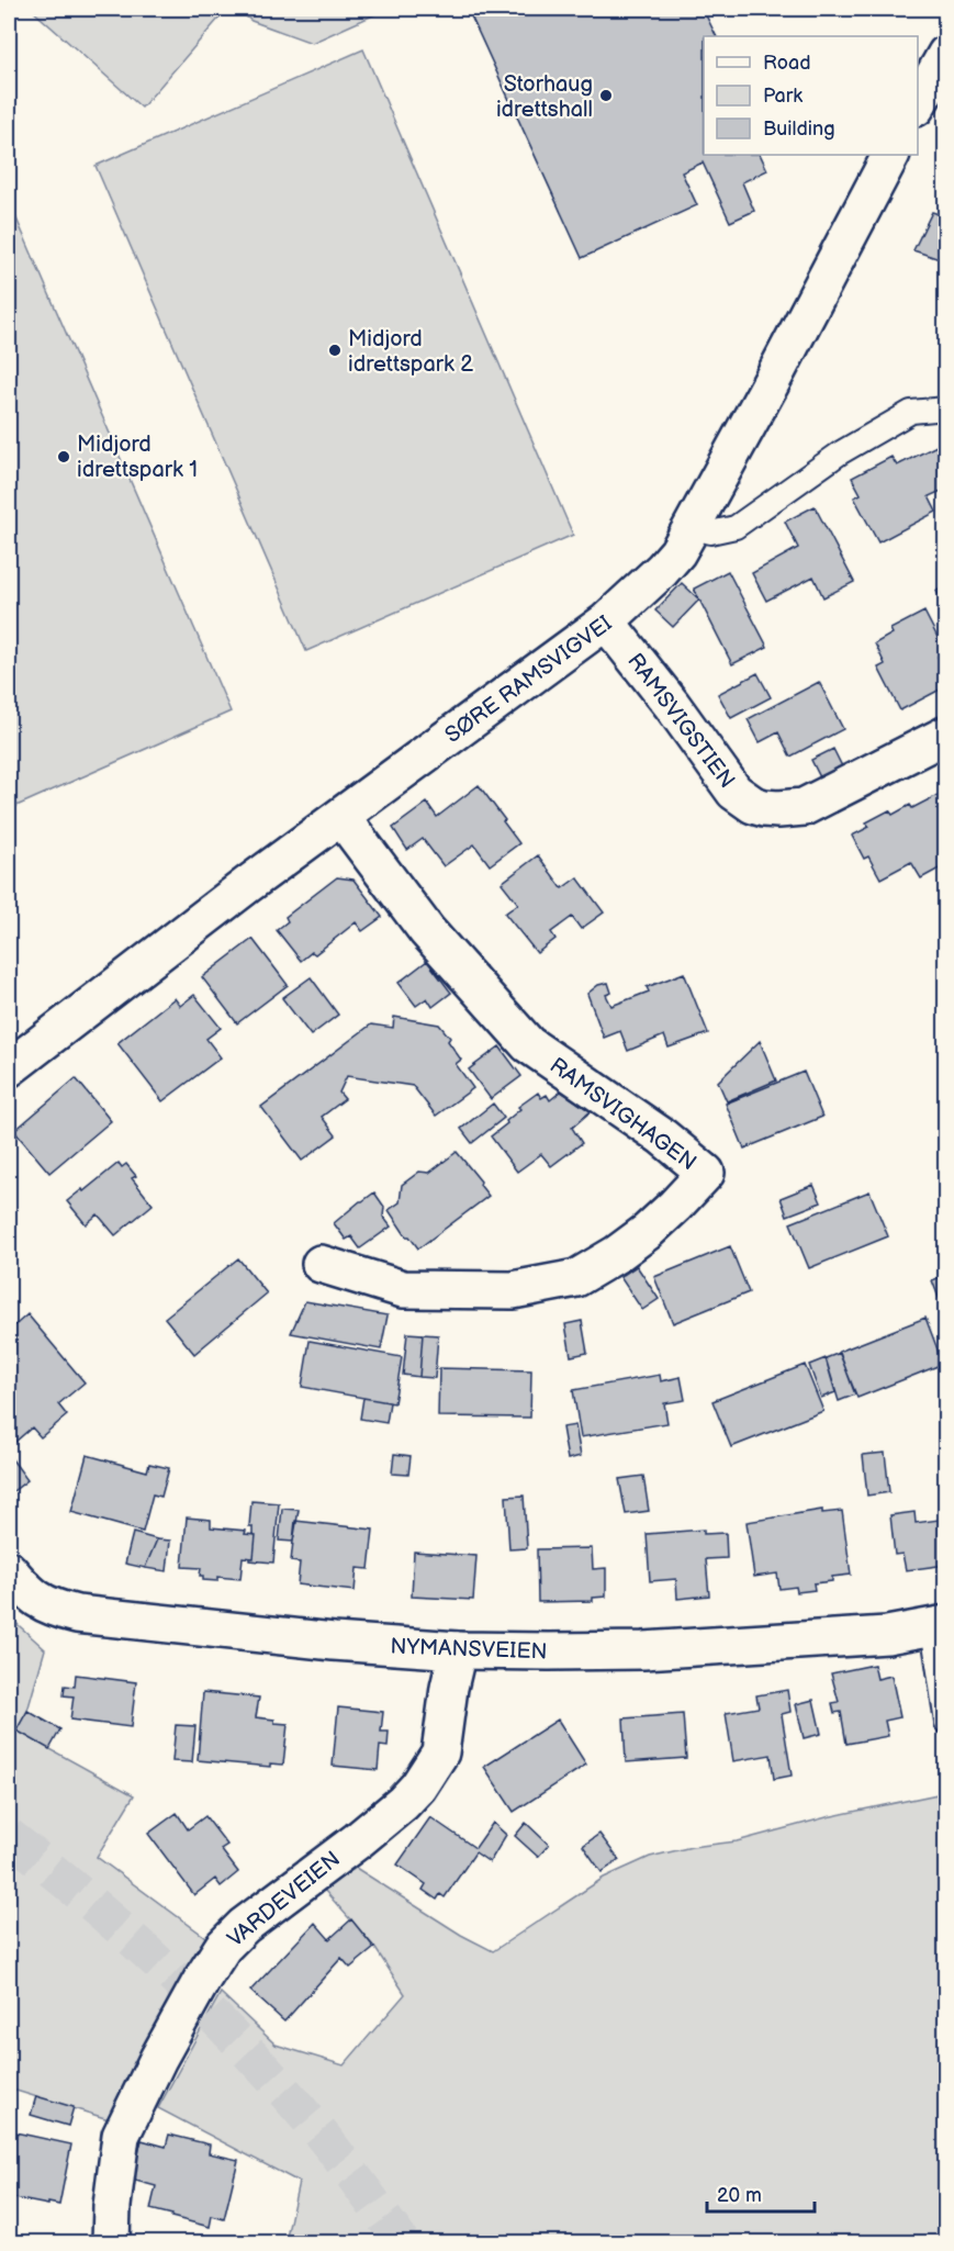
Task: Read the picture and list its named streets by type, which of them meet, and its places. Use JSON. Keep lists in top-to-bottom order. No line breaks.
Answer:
{"streets":{"street":["SØRE RAMSVIGVEI","RAMSVIGSTIEN","RAMSVIGHAGEN","NYMANSVEIEN","VARDEVEIEN"]},"crossings":[["SØRE RAMSVIGVEI","RAMSVIGSTIEN"],["SØRE RAMSVIGVEI","RAMSVIGHAGEN"],["NYMANSVEIEN","VARDEVEIEN"]],"places":["Storhaug idrettshall","Midjord idrettspark 2","Midjord idrettspark 1"],"legend":["Road","Park","Building"],"scale_bar":"20 m"}
